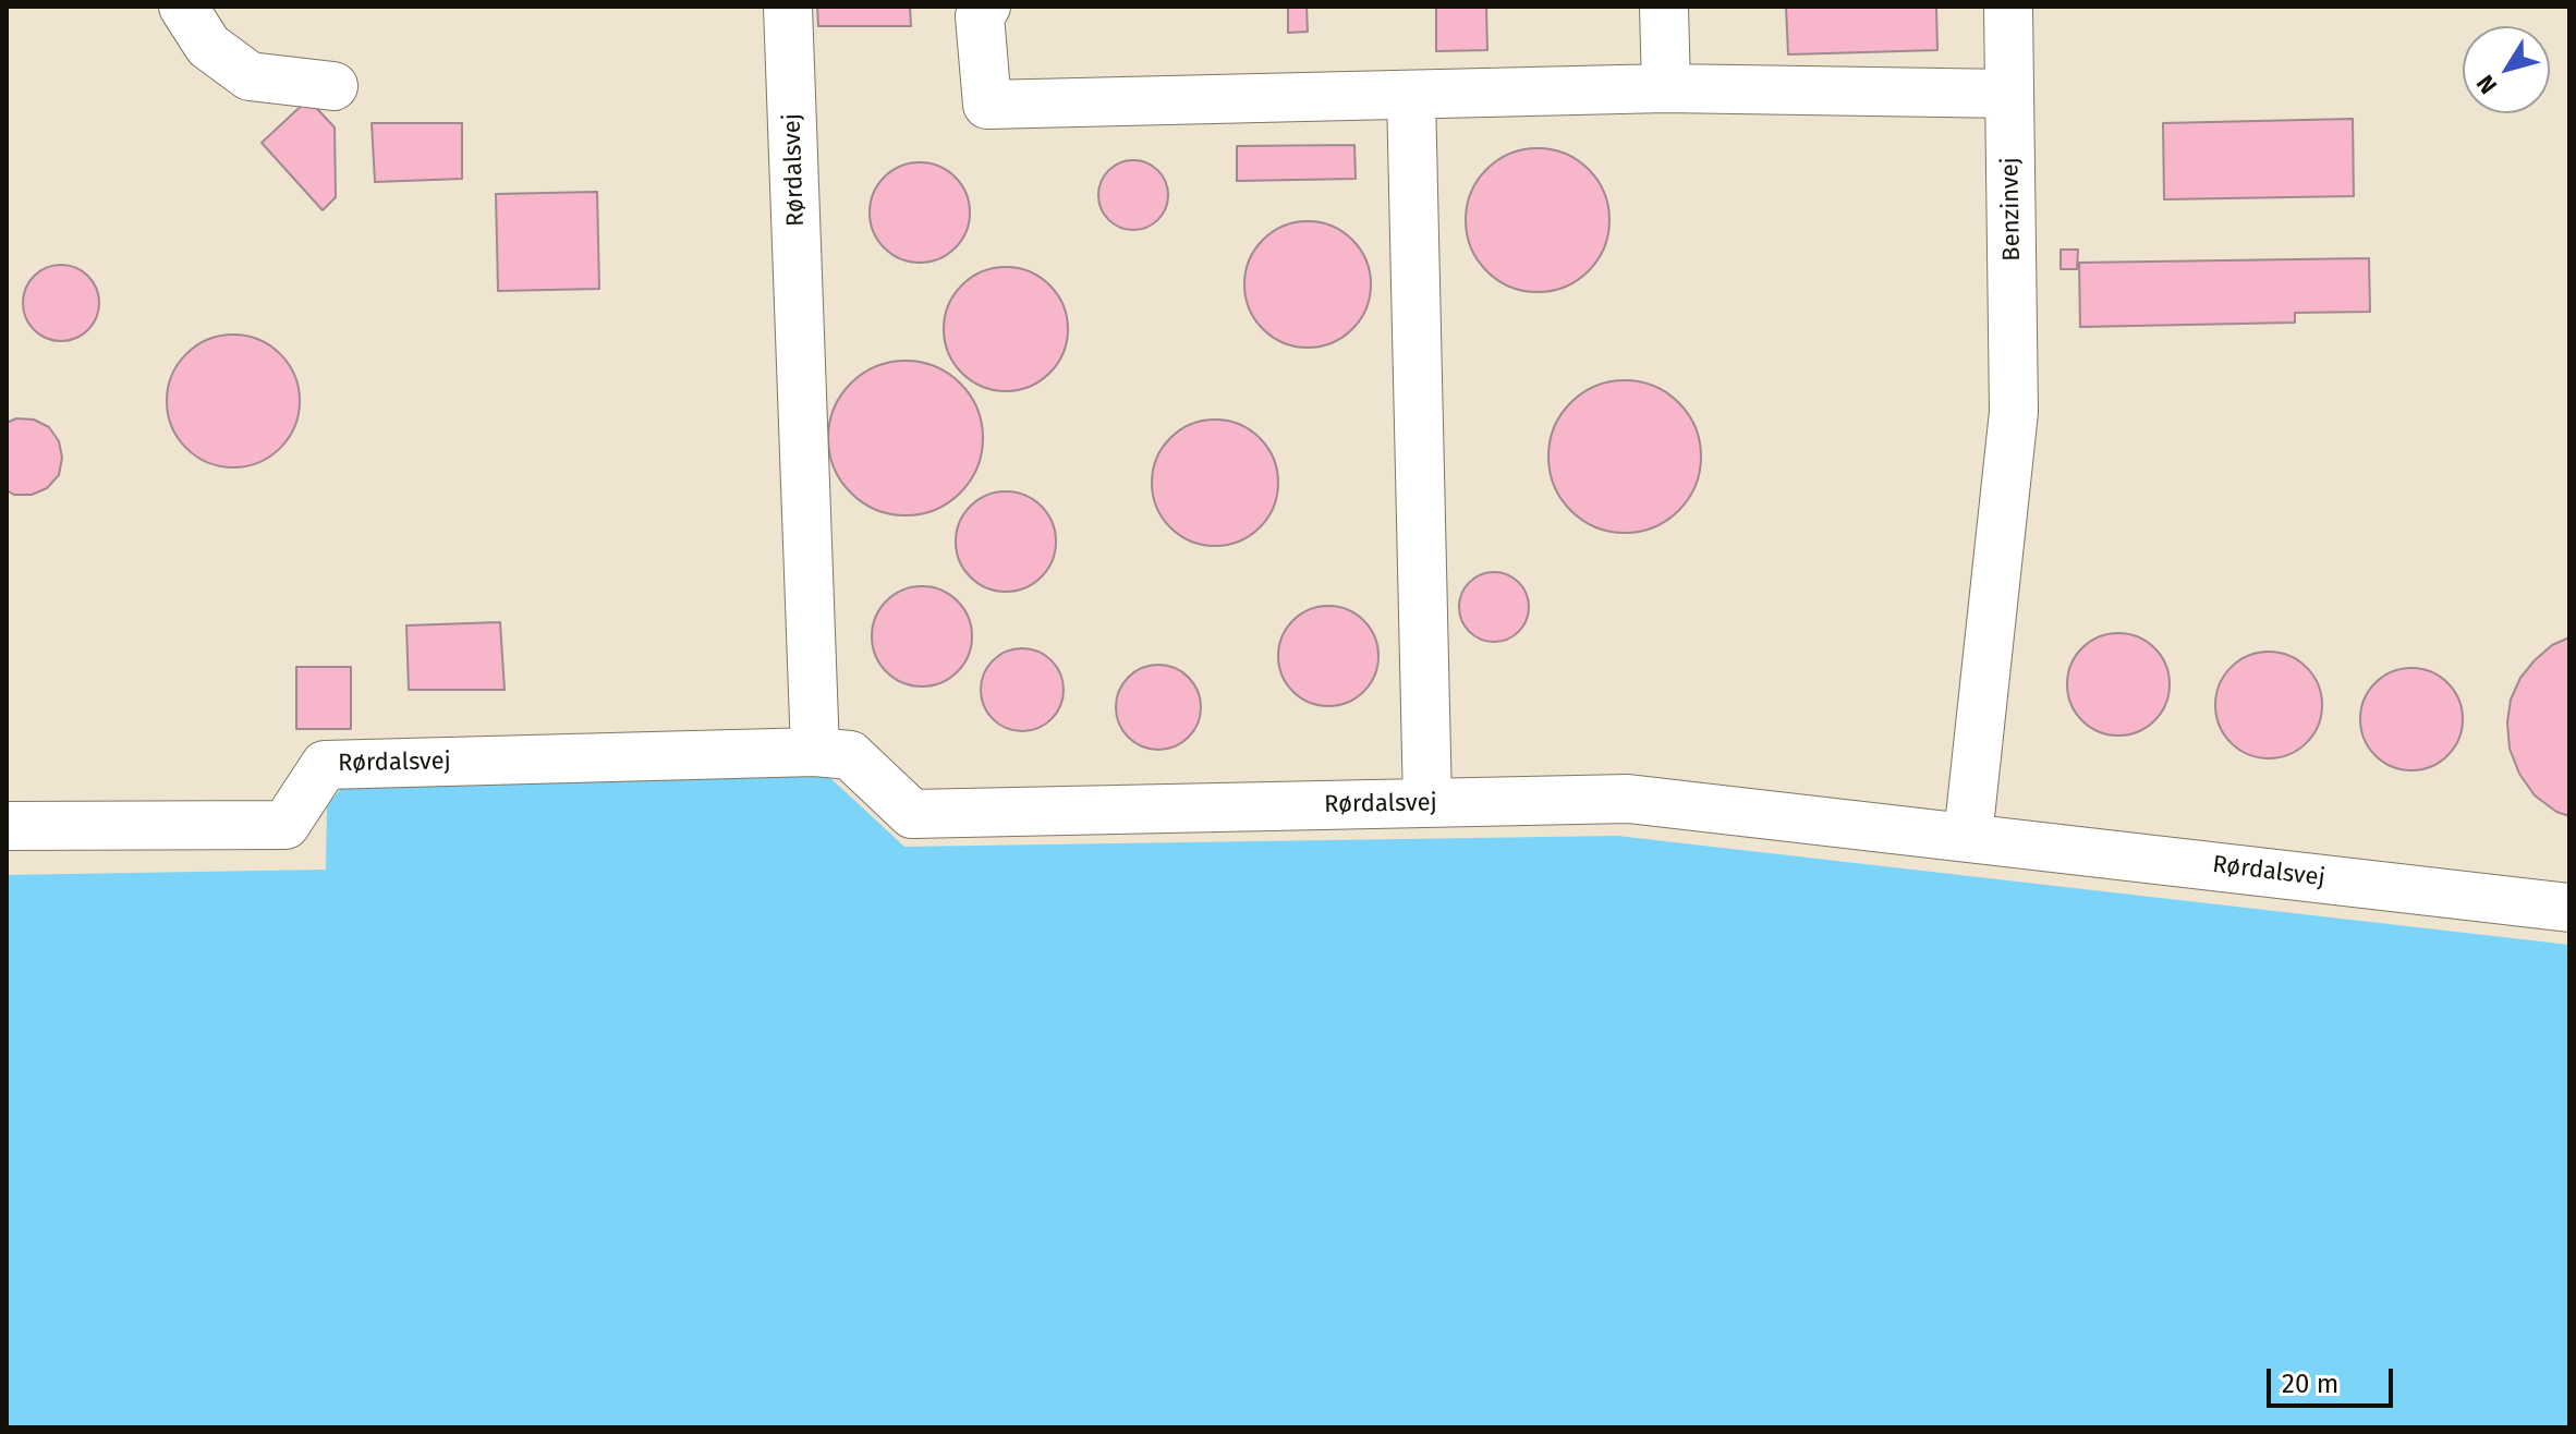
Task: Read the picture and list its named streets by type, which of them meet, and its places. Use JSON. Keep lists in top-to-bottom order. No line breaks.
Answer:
{"streets":{"street":["Rørdalsvej","Benzinvej"]},"crossings":[["Rørdalsvej","Benzinvej"]],"scale_bar":"20 m","north":"bottom left"}
